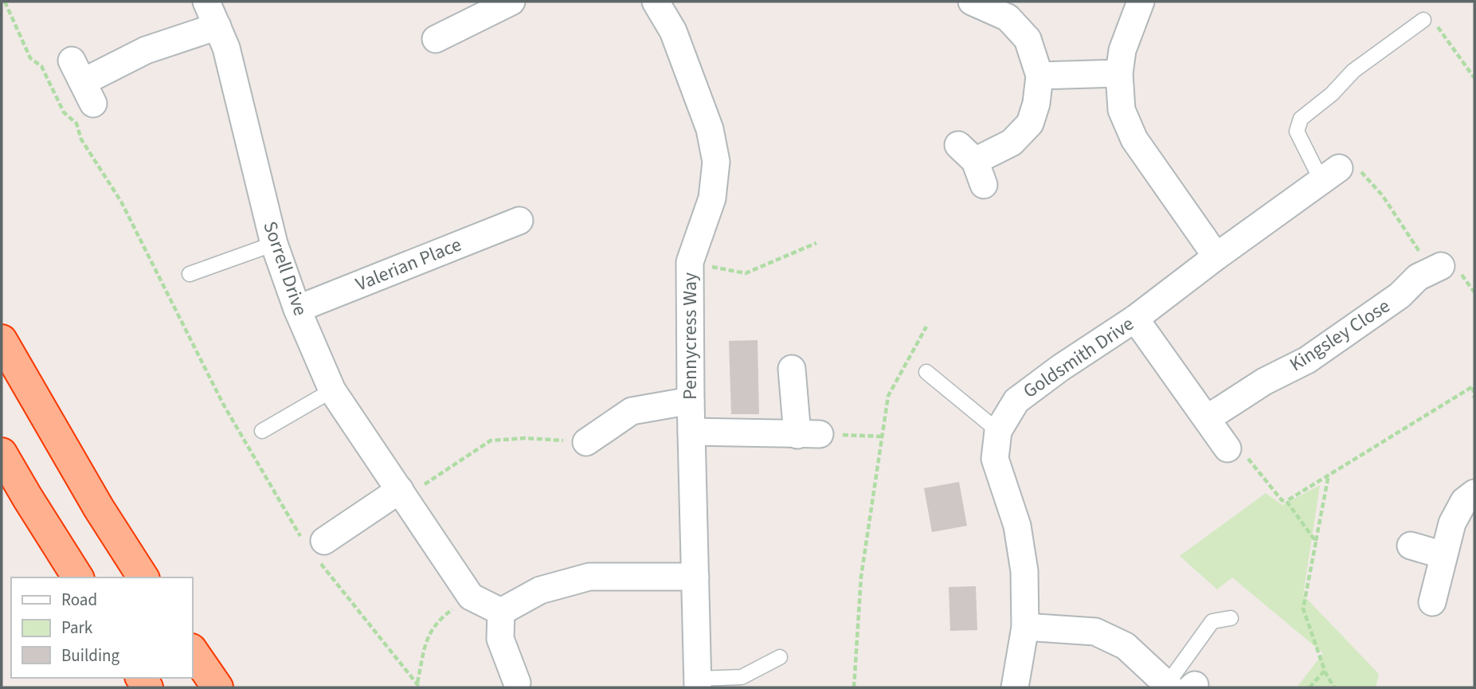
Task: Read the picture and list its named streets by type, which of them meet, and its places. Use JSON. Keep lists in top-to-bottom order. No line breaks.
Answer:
{"streets":{"street":["Valerian Place","Sorrell Drive","Kingsley Close","Pennycress Way","Goldsmith Drive"]},"crossings":[["Valerian Place","Sorrell Drive"]],"legend":["Road","Park","Building"]}
